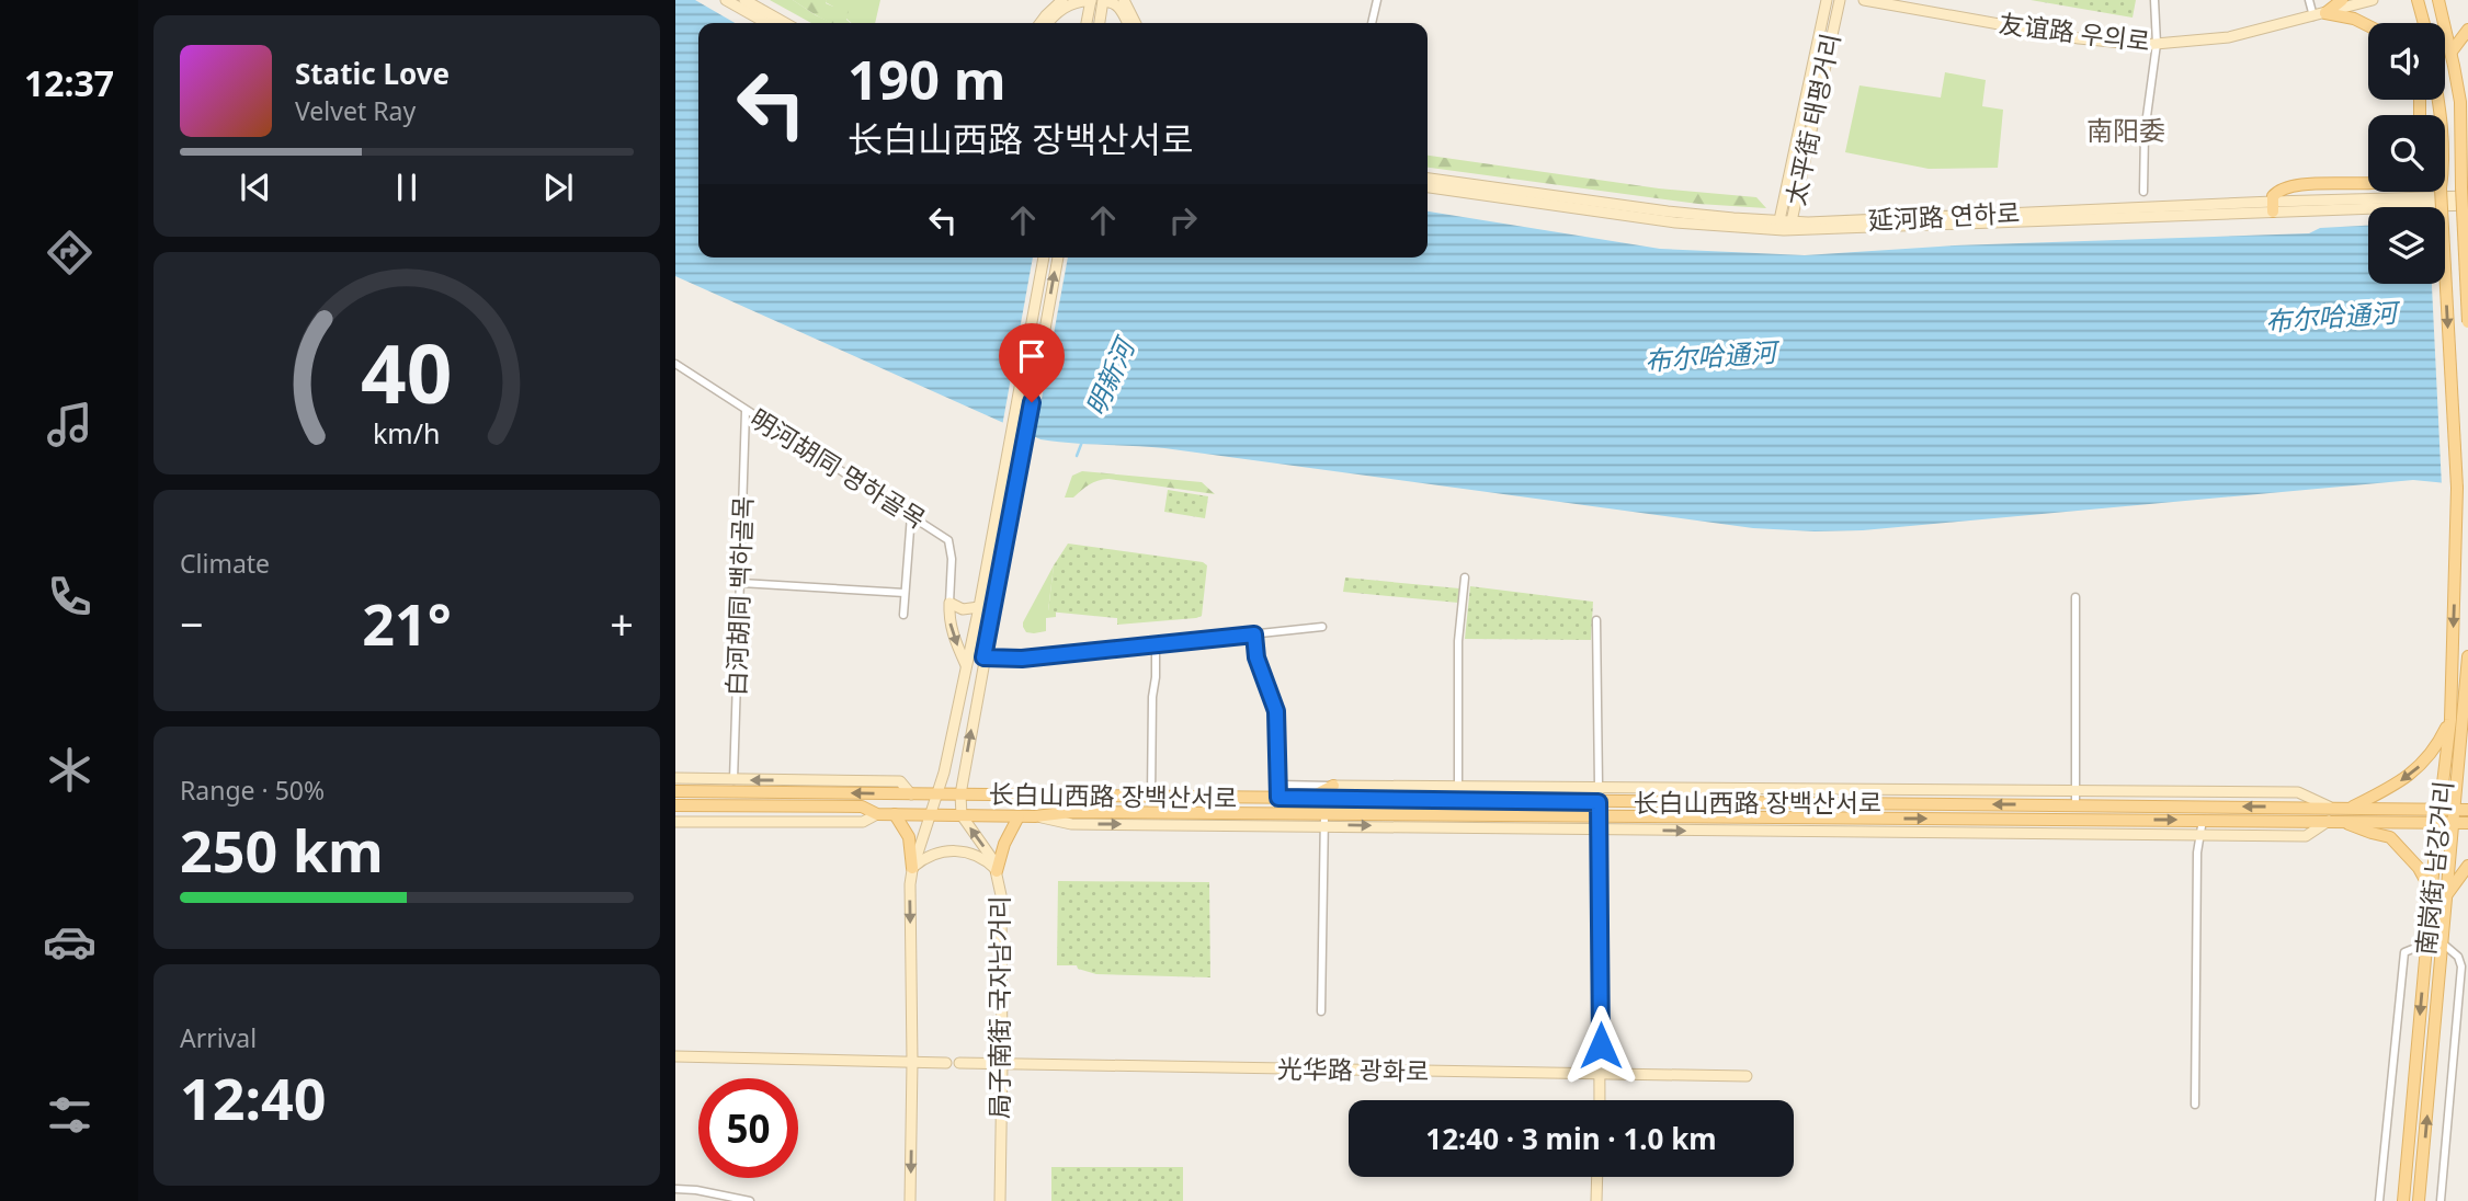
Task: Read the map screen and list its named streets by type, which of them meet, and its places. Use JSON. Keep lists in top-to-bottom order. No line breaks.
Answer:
{"streets":{"main road":["友谊路 우의로","太平街 태평거리","延河路 연하로","长白山西路 장백산서로","南岗街 남강거리","局子南街 국자남거리","光华路 광화로"],"street":["明河胡同 명하골목","白河胡同 백하골목"]},"crossings":[["太平街 태평거리","延河路 연하로"],["明河胡同 명하골목","白河胡同 백하골목"],["白河胡同 백하골목","长白山西路 장백산서로"],["长白山西路 장백산서로","南岗街 남강거리"],["长白山西路 장백산서로","局子南街 국자남거리"],["局子南街 국자남거리","光华路 광화로"]],"districts":["南阳委"],"water":["布尔哈通河","明新河"],"page":{"tabs":"12:37","turn":["190 m","长白山西路 장백산서로"],"song":["Static Love","Velvet Ray"],"tile":["Climate",["Range · 50%","250 km"],["Arrival","12:40"]],"heat":["−","21°","+"],"limit":"50","trip":"12:40 · 3 min · 1.0 km","gauge":["40","km/h"]}}
